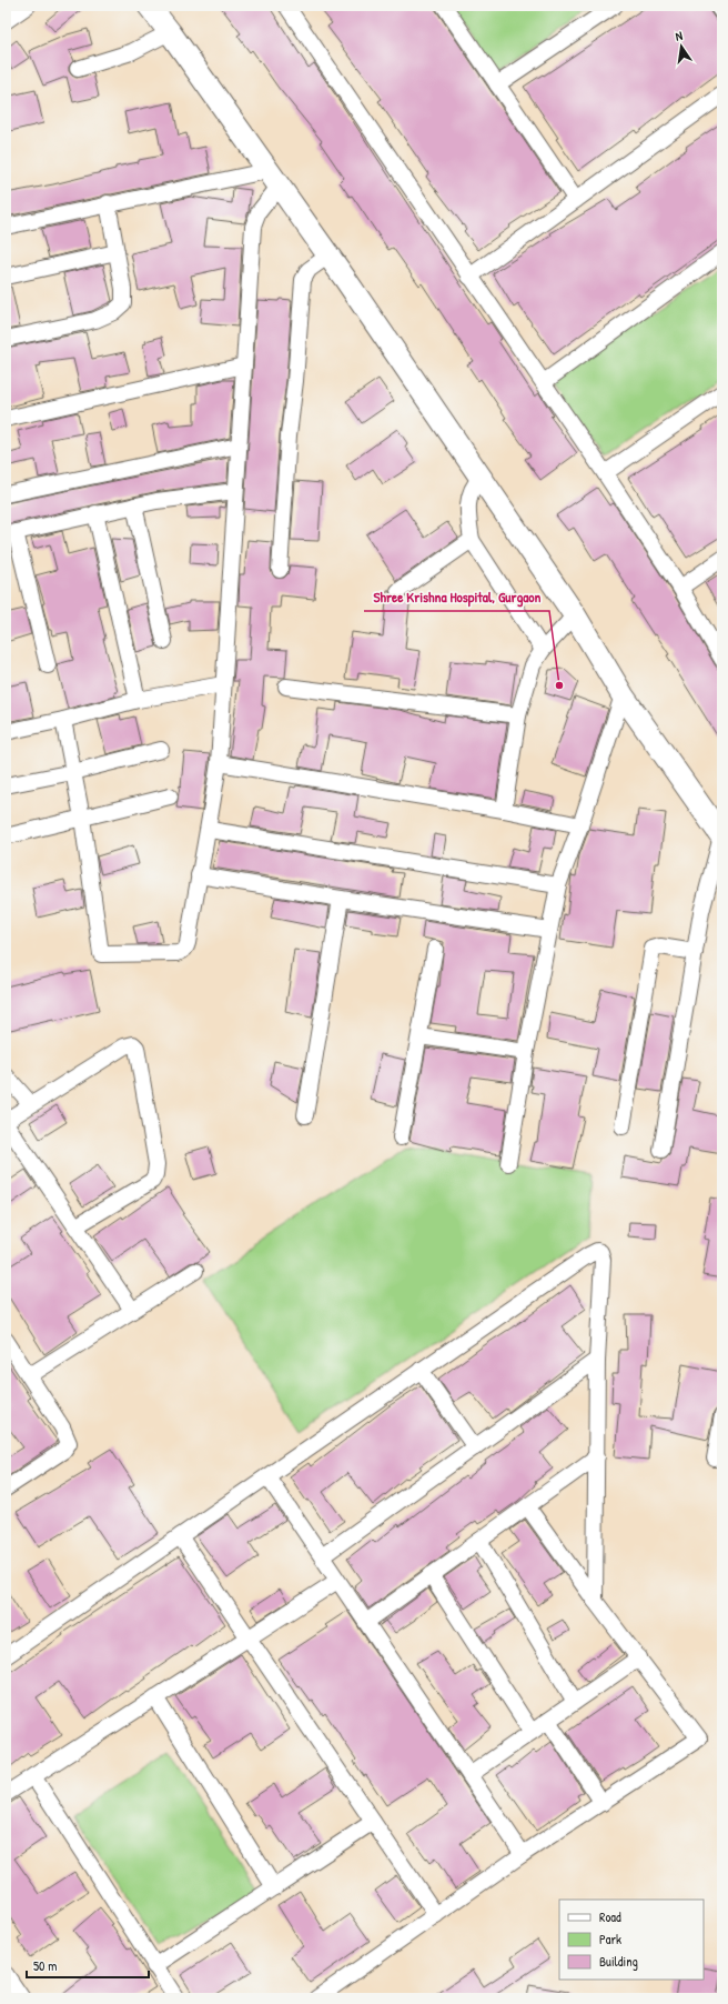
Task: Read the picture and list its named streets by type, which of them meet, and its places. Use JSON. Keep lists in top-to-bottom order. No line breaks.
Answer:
{"places":["Shree Krishna Hospital, Gurgaon"],"legend":["Road","Park","Building"],"scale_bar":"50 m","north":"top"}
